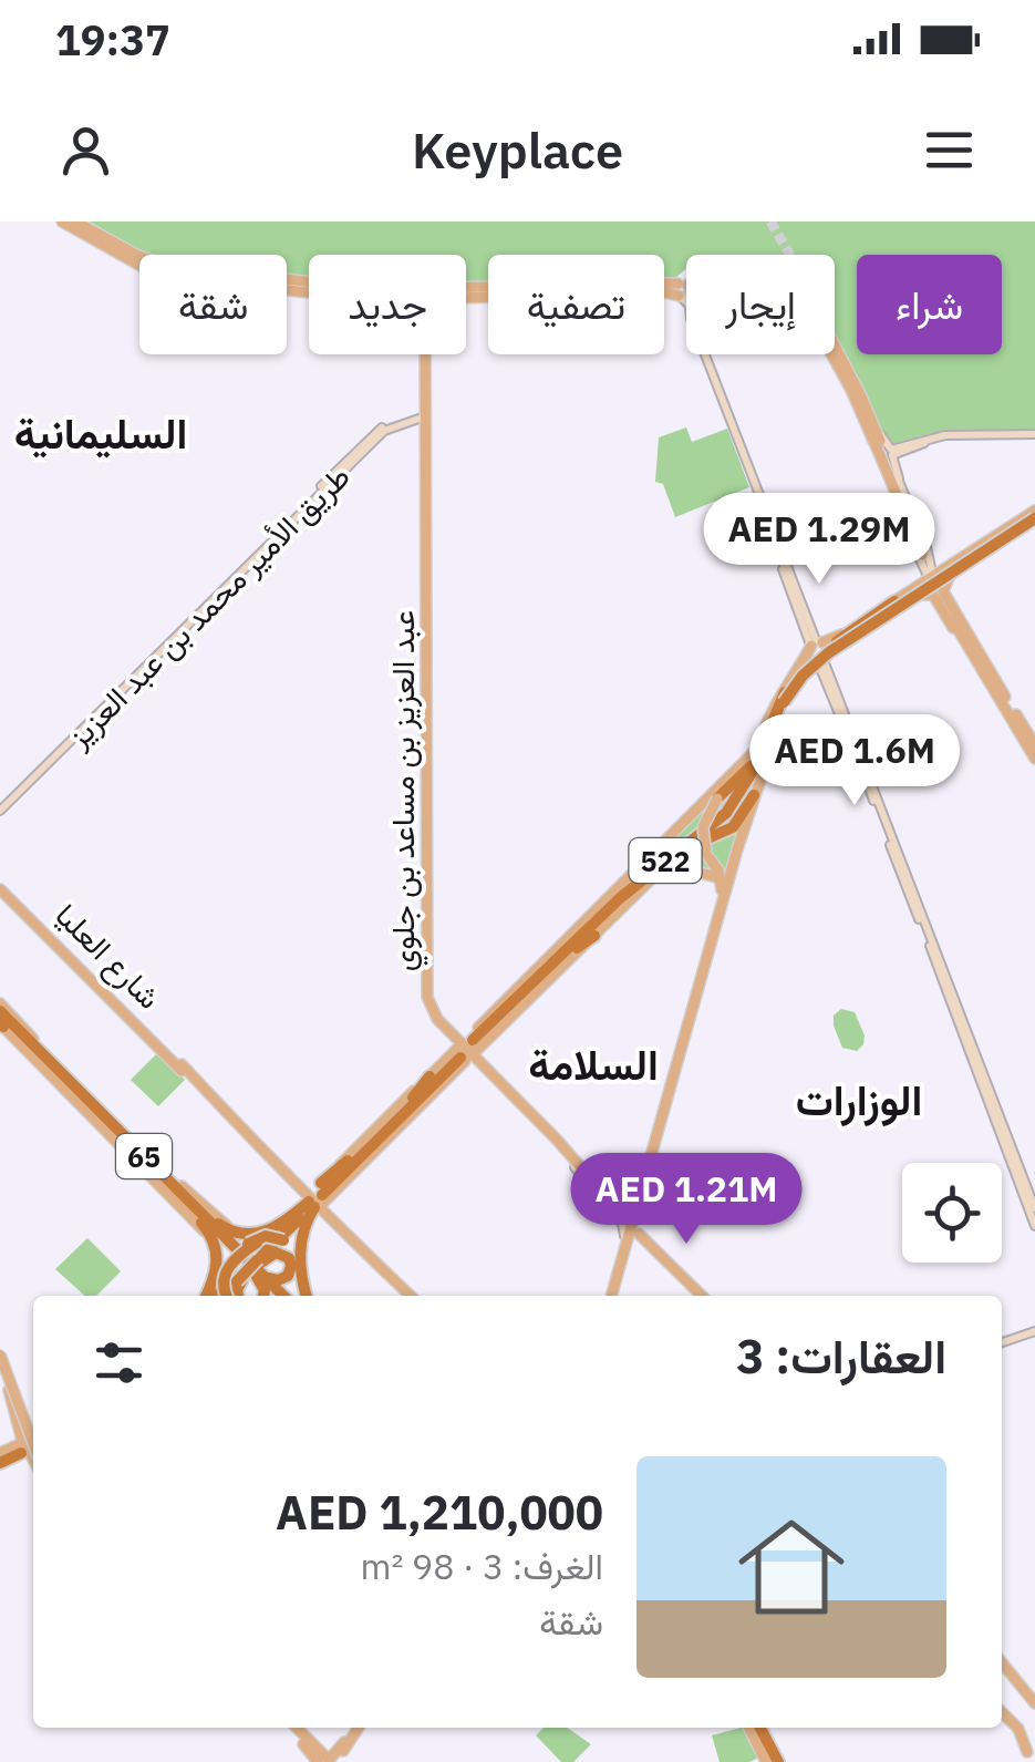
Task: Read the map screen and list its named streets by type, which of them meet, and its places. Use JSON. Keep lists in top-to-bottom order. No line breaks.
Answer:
{"streets":{"highway":["522","65"],"main road":["طريق الأمير محمد بن عبد العزيز","عبد العزيز بن مساعد بن جلوي","شارع العليا"]},"crossings":[["طريق الأمير محمد بن عبد العزيز","عبد العزيز بن مساعد بن جلوي"],["عبد العزيز بن مساعد بن جلوي","522"],["522","شارع العليا"],["522","65"]],"districts":["السليمانية","السلامة","الوزارات"],"page":{"status":"19:37","header":"Keyplace","chip":["شراء","إيجار","تصفية","جديد","شقة"],"price":["AED 1.29M","AED 1.6M","AED 1.21M"],"heading":"العقارات: 3","list":[{"name":"AED 1,210,000","note":"الغرف: 3 · 98 m² · شقة"}]}}
